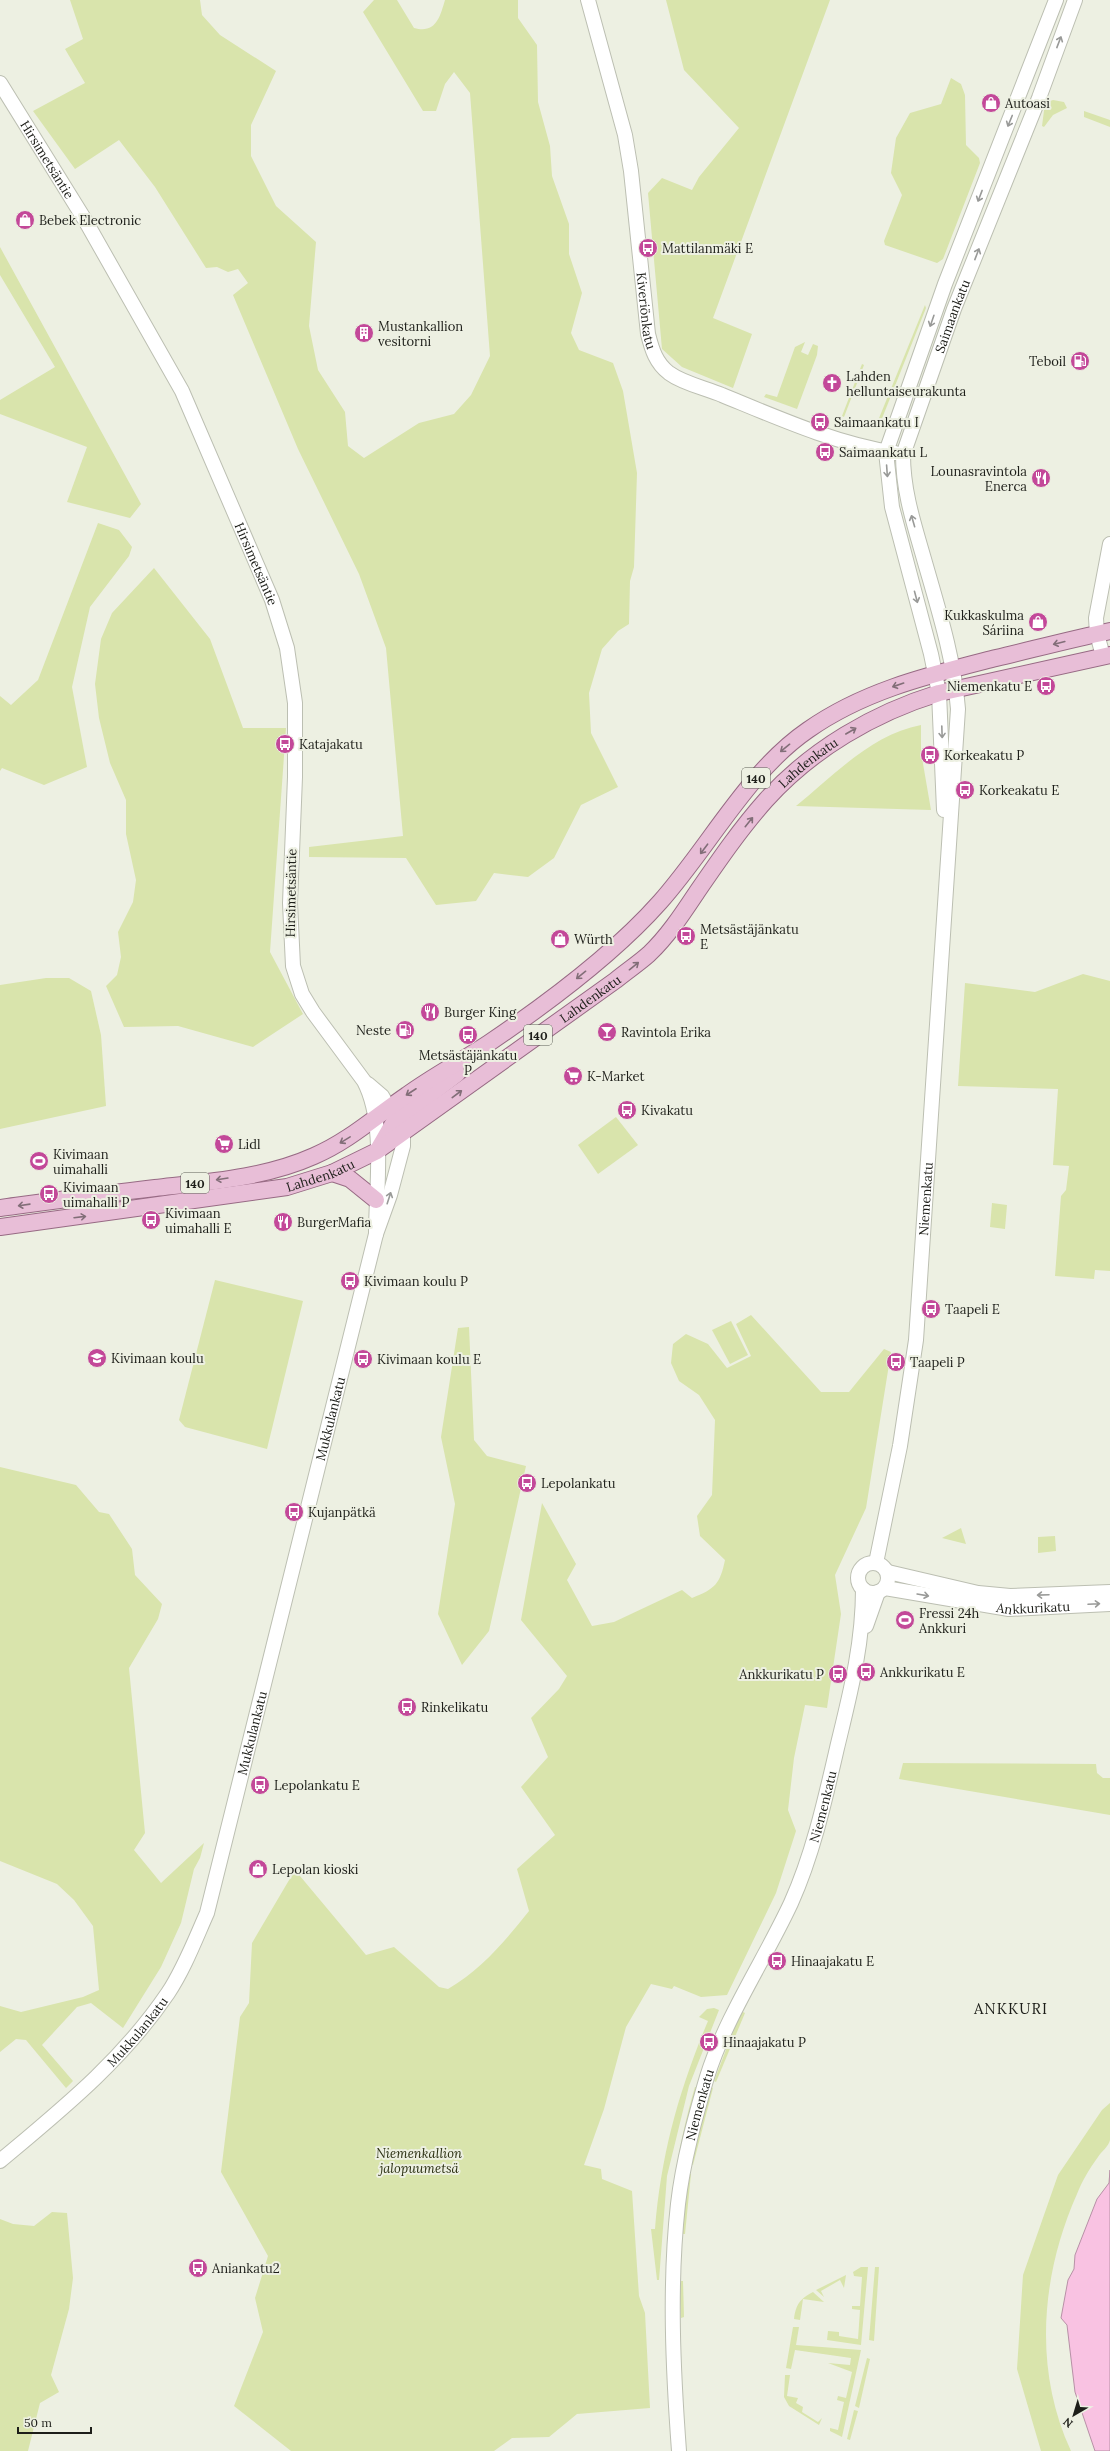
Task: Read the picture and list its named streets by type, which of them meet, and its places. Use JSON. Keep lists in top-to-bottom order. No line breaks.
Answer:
{"streets":{"main road":["Lahdenkatu","140"],"street":["Hirsimetsäntie","Kiveriönkatu","Saimaankatu","Niemenkatu","Mukkulankatu","Ankkurikatu"]},"crossings":[["Hirsimetsäntie","Lahdenkatu"],["Hirsimetsäntie","Mukkulankatu"],["Kiveriönkatu","Saimaankatu"],["Saimaankatu","Lahdenkatu"],["Saimaankatu","Niemenkatu"],["Lahdenkatu","Niemenkatu"],["Lahdenkatu","Mukkulankatu"],["Niemenkatu","Ankkurikatu"]],"districts":["ANKKURI"],"parks":["Niemenkallion jalopuumetsä"],"places":{"shop":["Autoasi","Bebek Electronic","Kukkaskulma Sáriina","Würth","Lepolan kioski"],"bus stop":["Mattilanmäki E","Saimaankatu I","Saimaankatu L","Niemenkatu E","Katajakatu","Korkeakatu P","Korkeakatu E","Metsästäjänkatu E","Metsästäjänkatu P","Kivakatu","Kivimaan uimahalli P","Kivimaan uimahalli E","Kivimaan koulu P","Taapeli E","Kivimaan koulu E","Taapeli P","Lepolankatu","Kujanpätkä","Ankkurikatu E","Ankkurikatu P","Rinkelikatu","Lepolankatu E","Hinaajakatu E","Hinaajakatu P","Aniankatu2"],"building":["Mustankallion vesitorni"],"fuel station":["Teboil","Neste"],"church":["Lahden helluntaiseurakunta"],"restaurant":["Lounasravintola Enerca","Burger King","BurgerMafia"],"bar":["Ravintola Erika"],"supermarket":["K-Market","Lidl"],"sports":["Kivimaan uimahalli","Fressi 24h Ankkuri"],"school or university":["Kivimaan koulu"]},"scale_bar":"50 m","north":"bottom left"}
